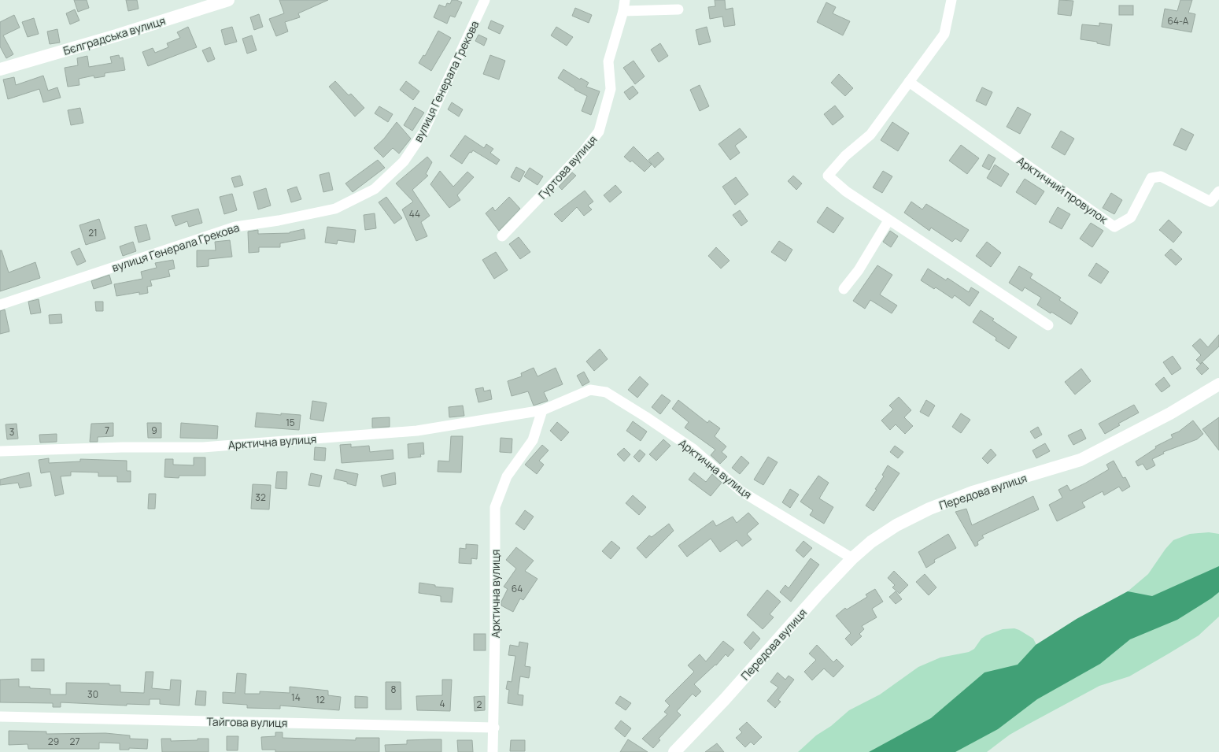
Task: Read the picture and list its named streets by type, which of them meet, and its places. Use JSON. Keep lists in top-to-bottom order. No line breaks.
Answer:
{"streets":{"street":["Бєлградська вулиця","вулиця Генерала Грекова","Гуртова вулиця","Арктичний провулок","Арктична вулиця","Передова вулиця","Тайгова вулиця"]},"crossings":[["Арктична вулиця","Передова вулиця"],["Арктична вулиця","Тайгова вулиця"]],"house_numbers":["64-А","44","21","15","7","9","3","32","64","8","30","14","12","4","2","29","27"]}
